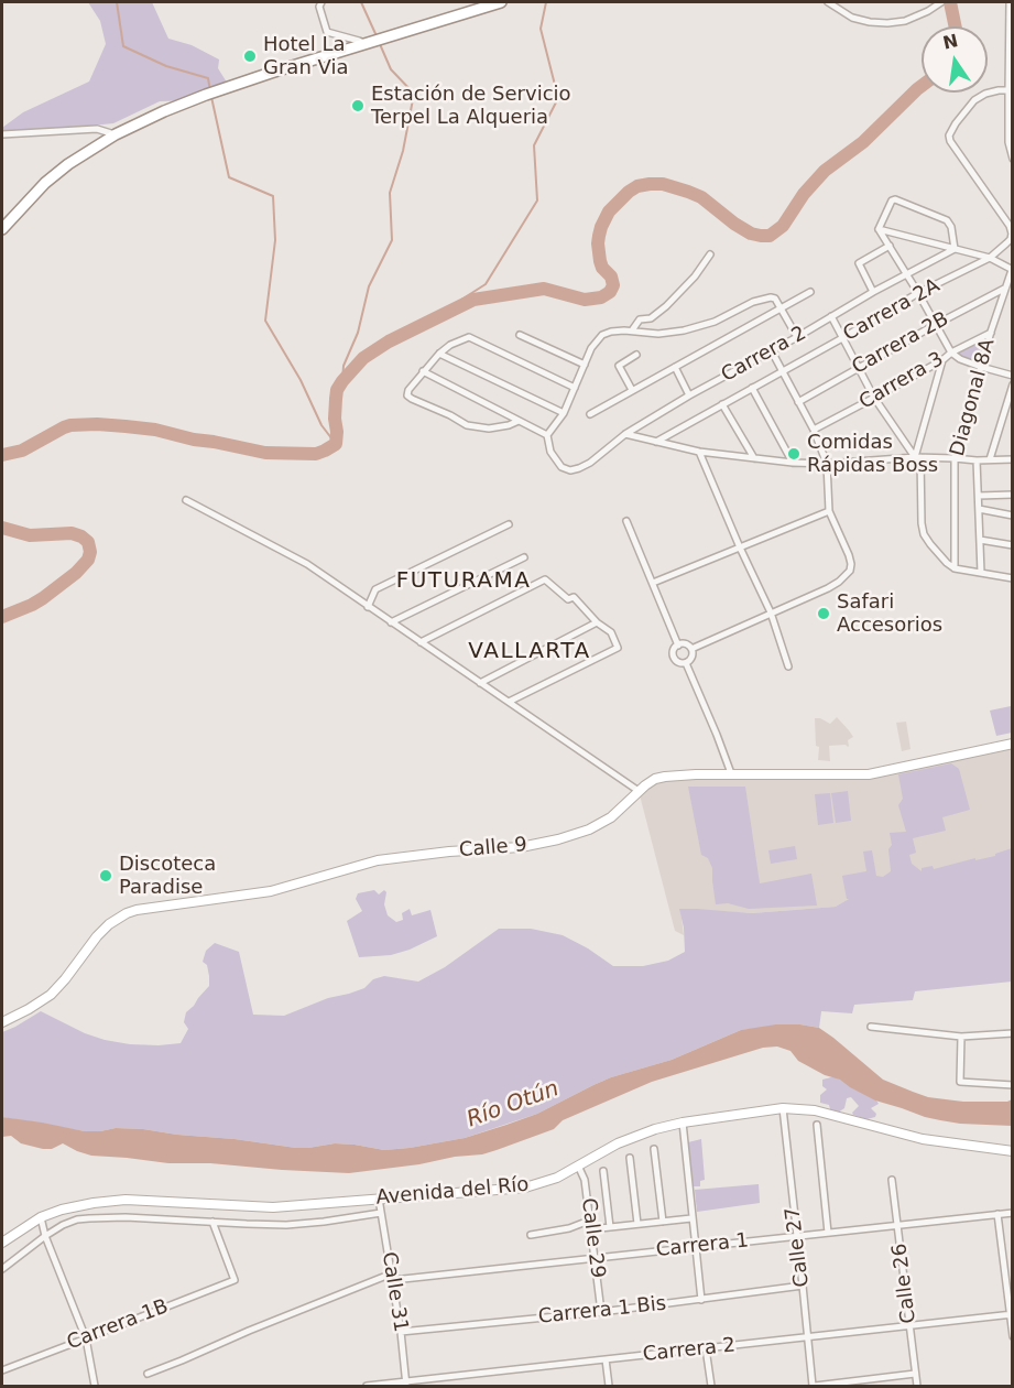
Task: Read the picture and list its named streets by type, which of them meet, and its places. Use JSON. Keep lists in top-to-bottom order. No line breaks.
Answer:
{"streets":{"main road":["Calle 9","Avenida del Río"],"street":["Carrera 2A","Carrera 2B","Carrera 2","Carrera 3","Diagonal 8A","Calle 29","Carrera 1","Calle 27","Calle 26","Calle 31","Carrera 1 Bis","Carrera 1B"]},"crossings":[["Carrera 2B","Diagonal 8A"],["Carrera 2","Calle 27"],["Carrera 2","Calle 26"],["Carrera 2","Calle 31"],["Carrera 3","Diagonal 8A"],["Avenida del Río","Calle 29"],["Avenida del Río","Calle 27"],["Avenida del Río","Calle 31"],["Calle 29","Carrera 1"],["Calle 29","Carrera 1 Bis"],["Carrera 1","Calle 27"],["Carrera 1","Calle 26"],["Carrera 1","Calle 31"],["Calle 27","Carrera 1 Bis"],["Calle 31","Carrera 1 Bis"]],"districts":["FUTURAMA","VALLARTA"],"water":["Río Otún"],"places":["Hotel La Gran Via","Estación de Servicio Terpel La Alqueria","Comidas Rápidas Boss","Safari Accesorios","Discoteca Paradise"],"north":"top"}
